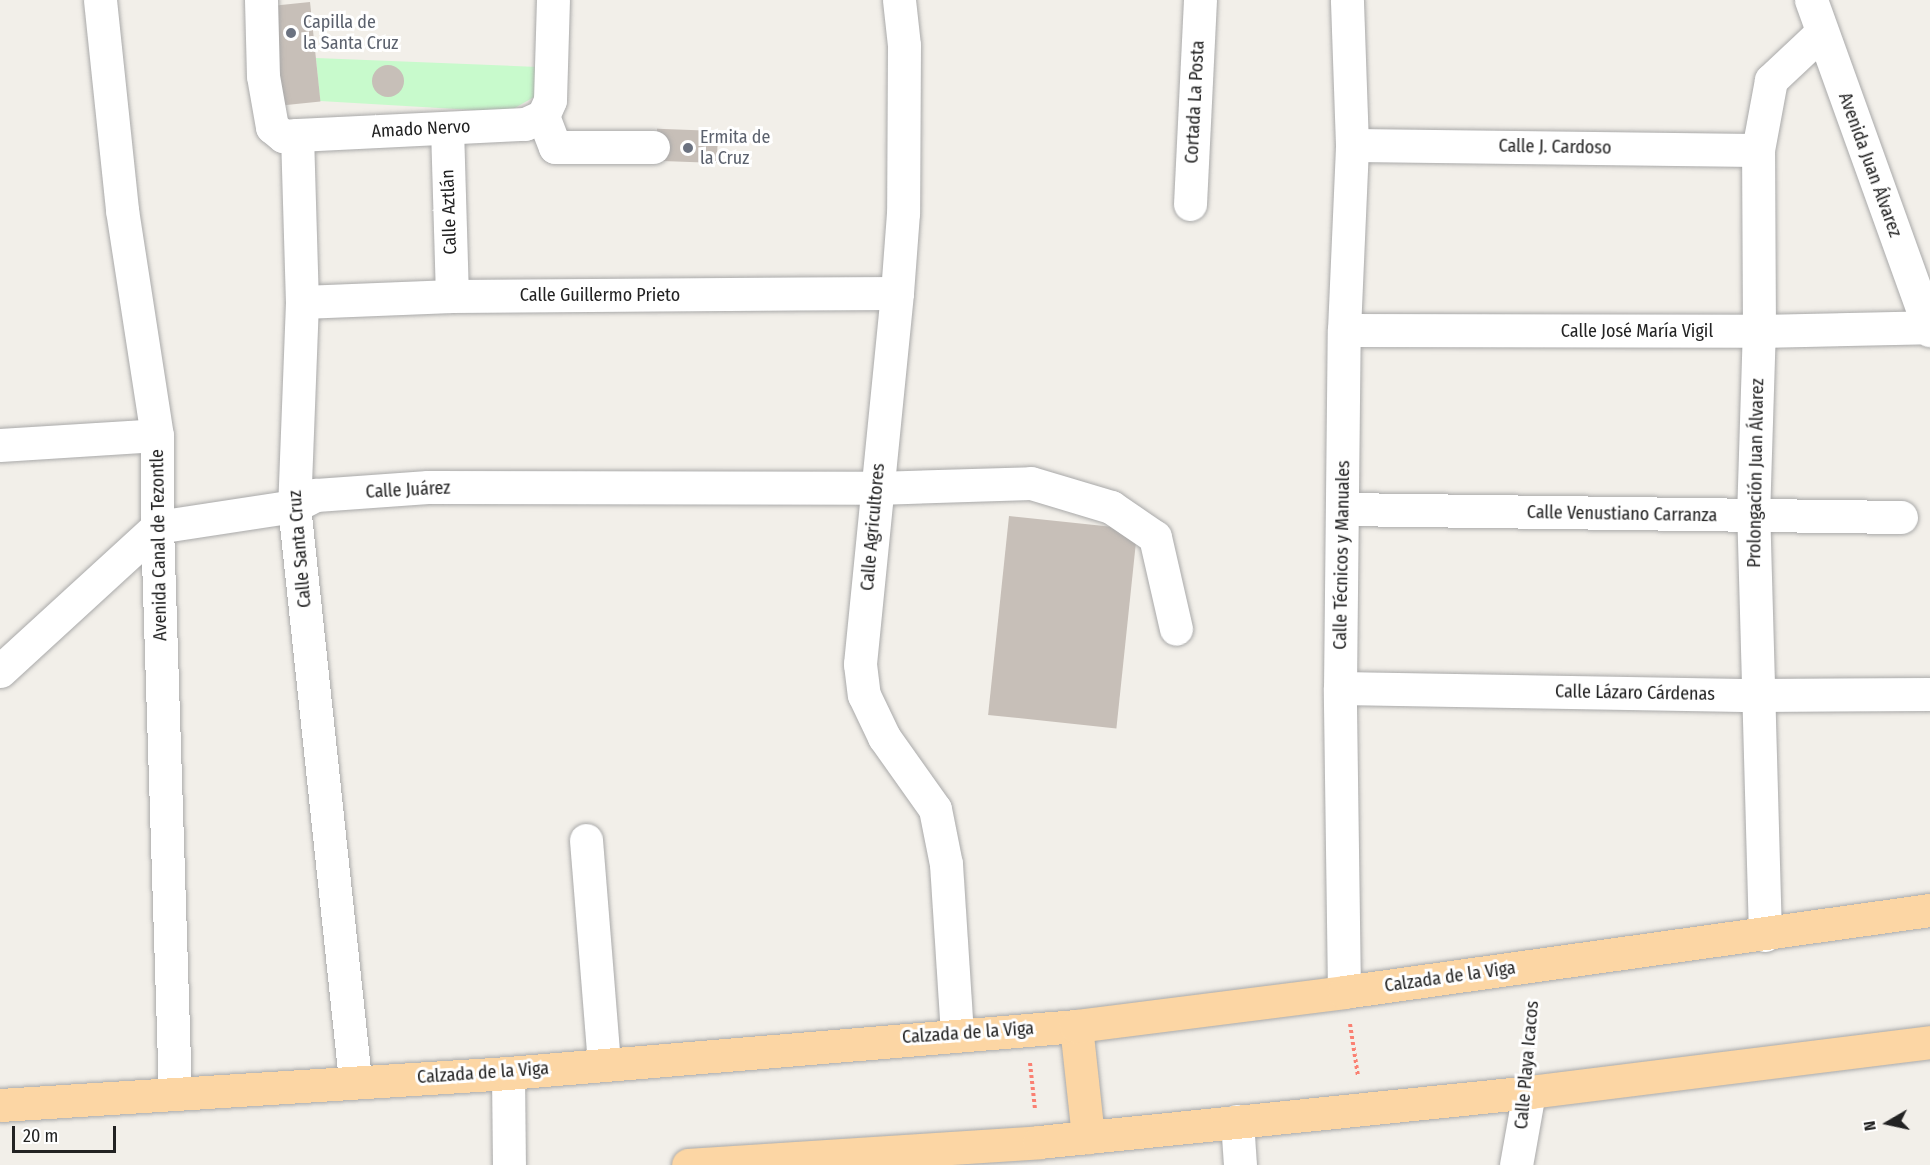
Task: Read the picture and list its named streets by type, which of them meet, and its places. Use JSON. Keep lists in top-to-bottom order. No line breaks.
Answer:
{"streets":{"main road":["Calzada de la Viga"],"street":["Cortada La Posta","Amado Nervo","Calle J. Cardoso","Avenida Juan Álvarez","Calle Aztlán","Calle Guillermo Prieto","Calle José María Vigil","Prolongación Juan Álvarez","Calle Juárez","Calle Venustiano Carranza","Calle Agricultores","Avenida Canal de Tezontle","Calle Santa Cruz","Calle Técnicos y Manuales","Calle Lázaro Cárdenas","Calle Playa Icacos"]},"crossings":[["Amado Nervo","Calle Aztlán"],["Amado Nervo","Calle Santa Cruz"],["Calle J. Cardoso","Prolongación Juan Álvarez"],["Calle J. Cardoso","Calle Técnicos y Manuales"],["Avenida Juan Álvarez","Calle José María Vigil"],["Avenida Juan Álvarez","Prolongación Juan Álvarez"],["Calle Aztlán","Calle Guillermo Prieto"],["Calle Guillermo Prieto","Calle Agricultores"],["Calle Guillermo Prieto","Calle Santa Cruz"],["Calle José María Vigil","Prolongación Juan Álvarez"],["Calle José María Vigil","Calle Técnicos y Manuales"],["Prolongación Juan Álvarez","Calle Venustiano Carranza"],["Prolongación Juan Álvarez","Calle Lázaro Cárdenas"],["Prolongación Juan Álvarez","Calzada de la Viga"],["Calle Juárez","Calle Agricultores"],["Calle Juárez","Avenida Canal de Tezontle"],["Calle Juárez","Calle Santa Cruz"],["Calle Venustiano Carranza","Calle Técnicos y Manuales"],["Calle Agricultores","Calzada de la Viga"],["Avenida Canal de Tezontle","Calzada de la Viga"],["Calle Santa Cruz","Calzada de la Viga"],["Calle Técnicos y Manuales","Calle Lázaro Cárdenas"],["Calle Técnicos y Manuales","Calzada de la Viga"],["Calzada de la Viga","Calle Playa Icacos"]],"places":["Capilla de la Santa Cruz","Ermita de la Cruz"],"scale_bar":"20 m","north":"left"}
